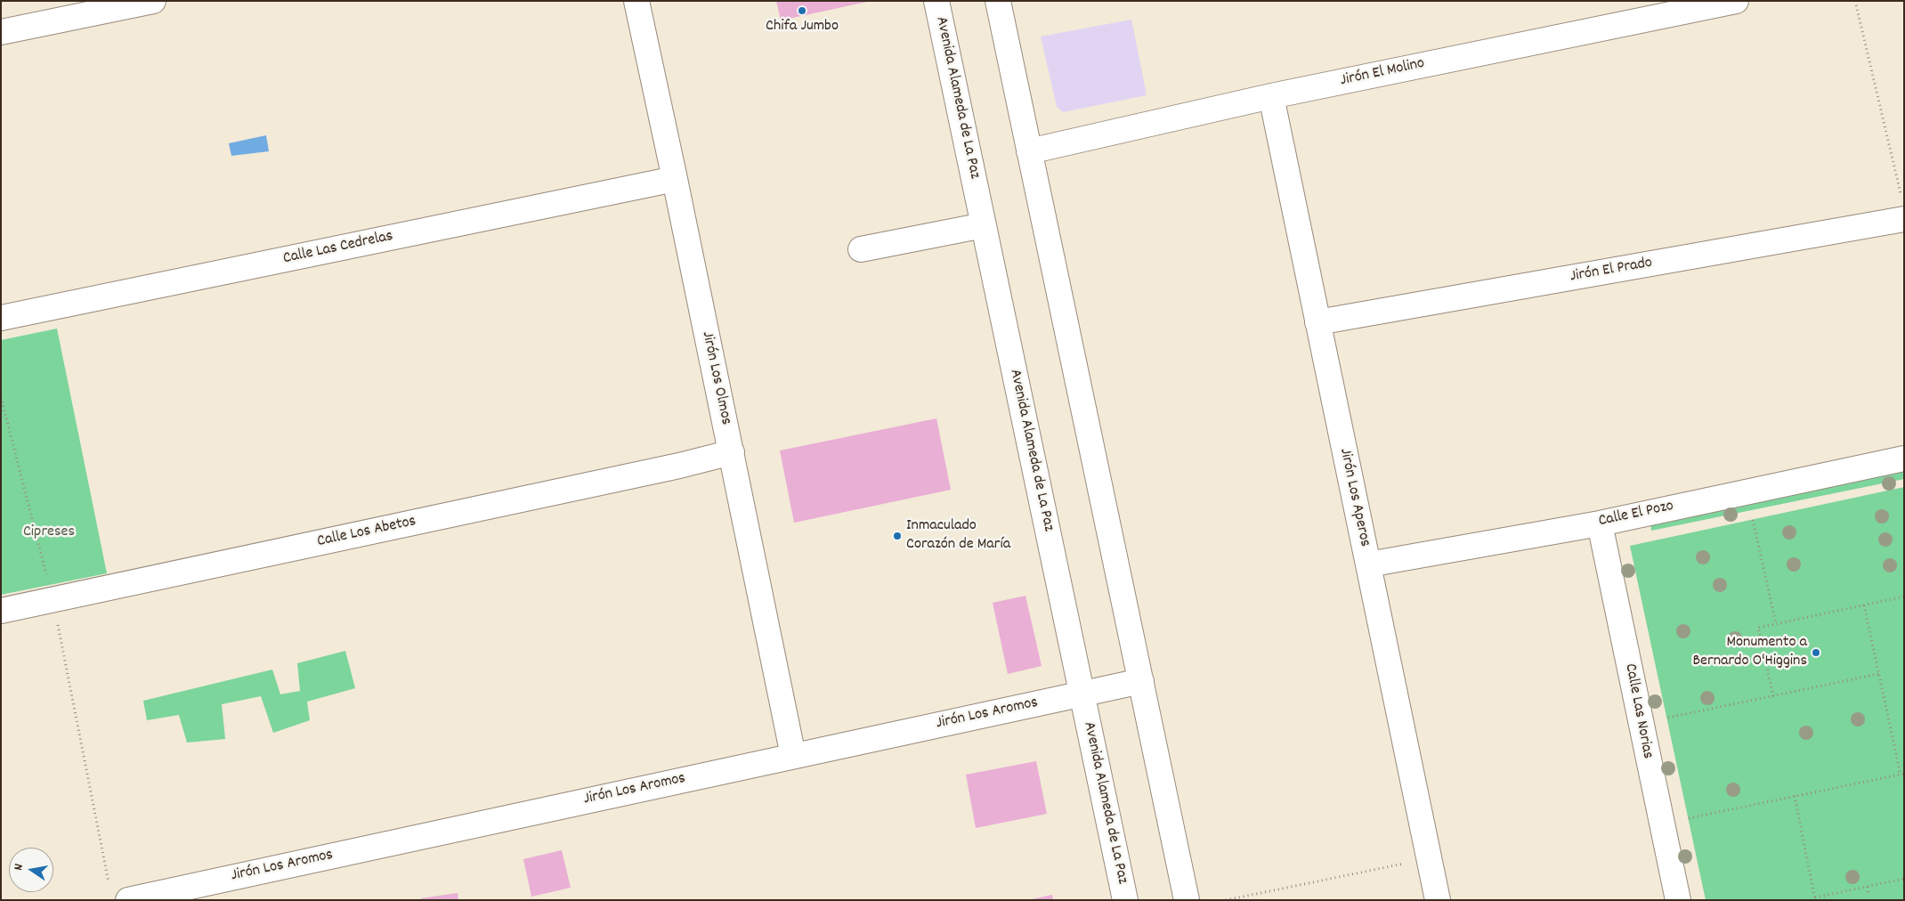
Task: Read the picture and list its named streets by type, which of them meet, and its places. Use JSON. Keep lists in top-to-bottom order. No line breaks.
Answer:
{"streets":{"street":["Jirón El Molino","Avenida Alameda de La Paz","Calle Las Cedrelas","Jirón El Prado","Jirón Los Olmos","Jirón Los Aperos","Calle El Pozo","Calle Los Abetos","Calle Las Norias","Jirón Los Aromos"]},"crossings":[["Jirón El Molino","Jirón Los Aperos"],["Avenida Alameda de La Paz","Jirón Los Aromos"],["Calle Las Cedrelas","Jirón Los Olmos"],["Jirón El Prado","Jirón Los Aperos"],["Jirón Los Olmos","Calle Los Abetos"],["Jirón Los Olmos","Jirón Los Aromos"],["Jirón Los Aperos","Calle El Pozo"],["Calle El Pozo","Calle Las Norias"]],"parks":["Cipreses"],"places":["Chifa Jumbo","Inmaculado Corazón de María","Monumento a Bernardo O'Higgins"],"north":"left"}
